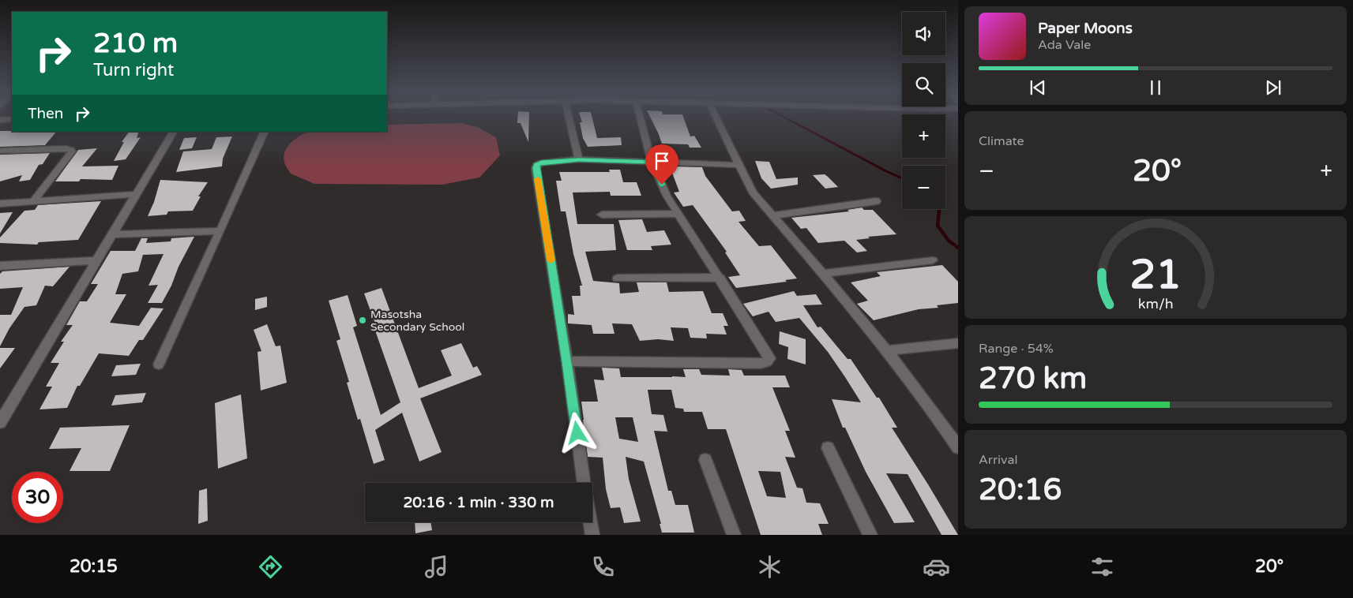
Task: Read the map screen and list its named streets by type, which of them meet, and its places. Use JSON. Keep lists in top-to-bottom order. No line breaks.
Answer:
{"places":["Masotsha Secondary School"],"page":{"map_buttons":["+","−"],"turn":["210 m","Turn right"],"song":["Paper Moons","Ada Vale"],"then":"Then","tile":["Climate",["Range · 54%","270 km"],["Arrival","20:16"]],"heat":["−","20°","+"],"limit":"30","trip":"20:16 · 1 min · 330 m","tabs":["20:15","20°"],"gauge":["21","km/h"]}}
